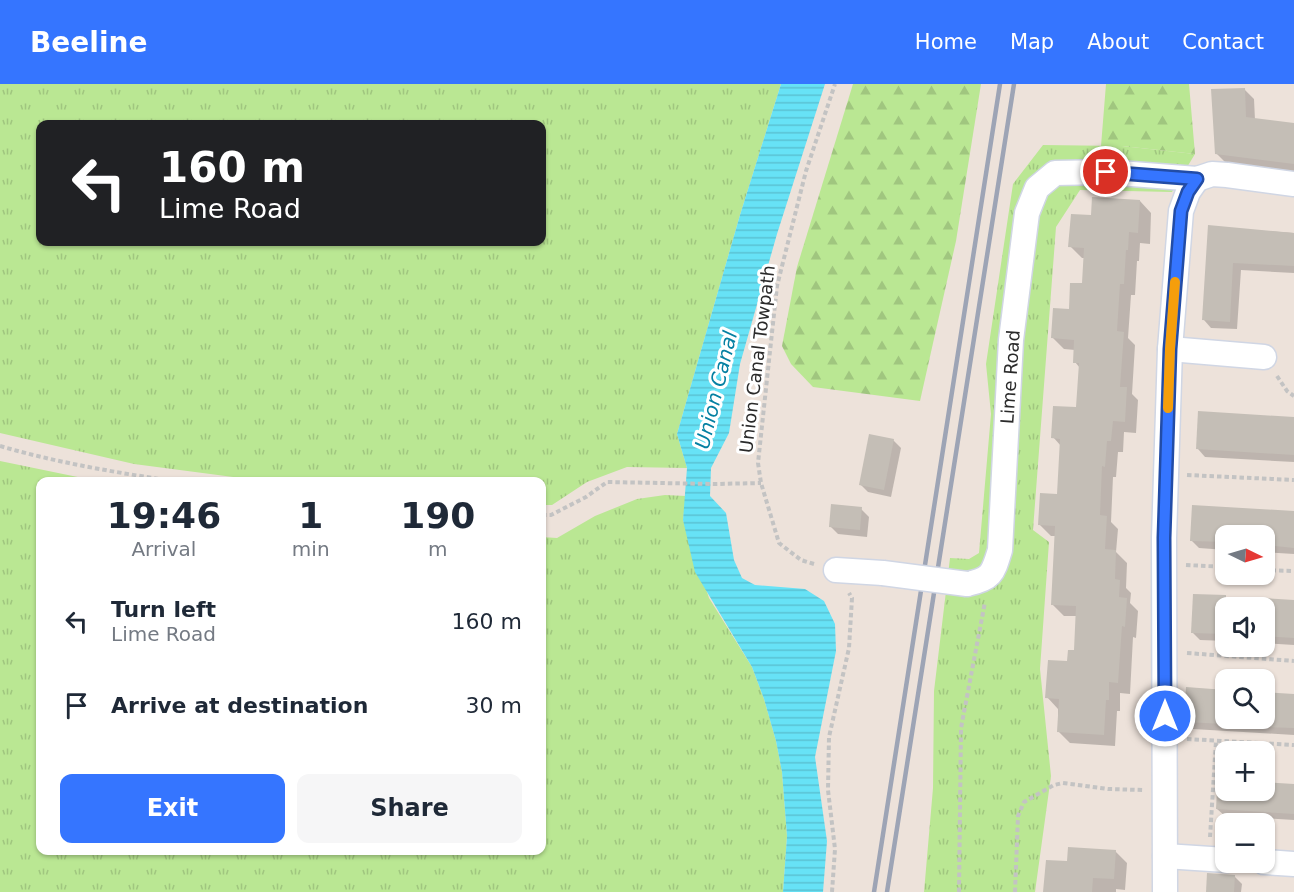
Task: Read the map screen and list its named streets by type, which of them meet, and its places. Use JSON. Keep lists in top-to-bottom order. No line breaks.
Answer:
{"streets":{"street":["Lime Road"],"path":["Union Canal Towpath"]},"water":["Union Canal"],"north":"right","page":{"header":"Beeline","nav":["Home","Map","About","Contact"],"turn":["160 m","Lime Road"],"eta":["19:46","Arrival","1","min","190","m"],"map_buttons":["+","−"],"list":[{"name":"Turn left","note":"Lime Road","value":"160 m"},{"name":"Arrive at destination","value":"30 m"}],"buttons":["Exit","Share"]}}
